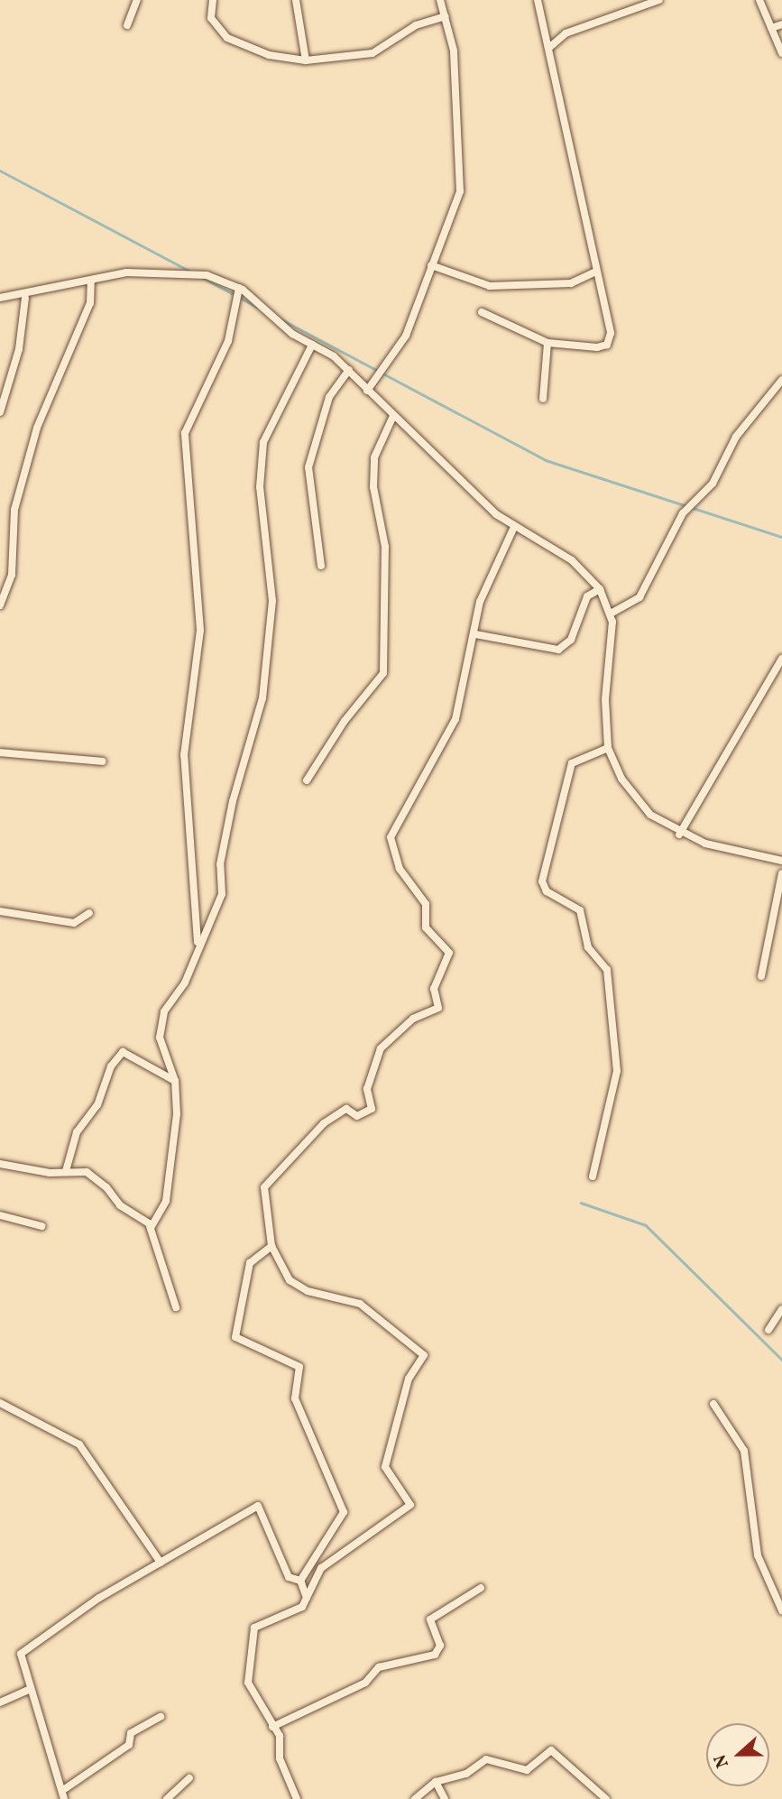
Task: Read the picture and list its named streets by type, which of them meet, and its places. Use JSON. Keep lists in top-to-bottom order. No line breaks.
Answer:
{"north":"left"}
